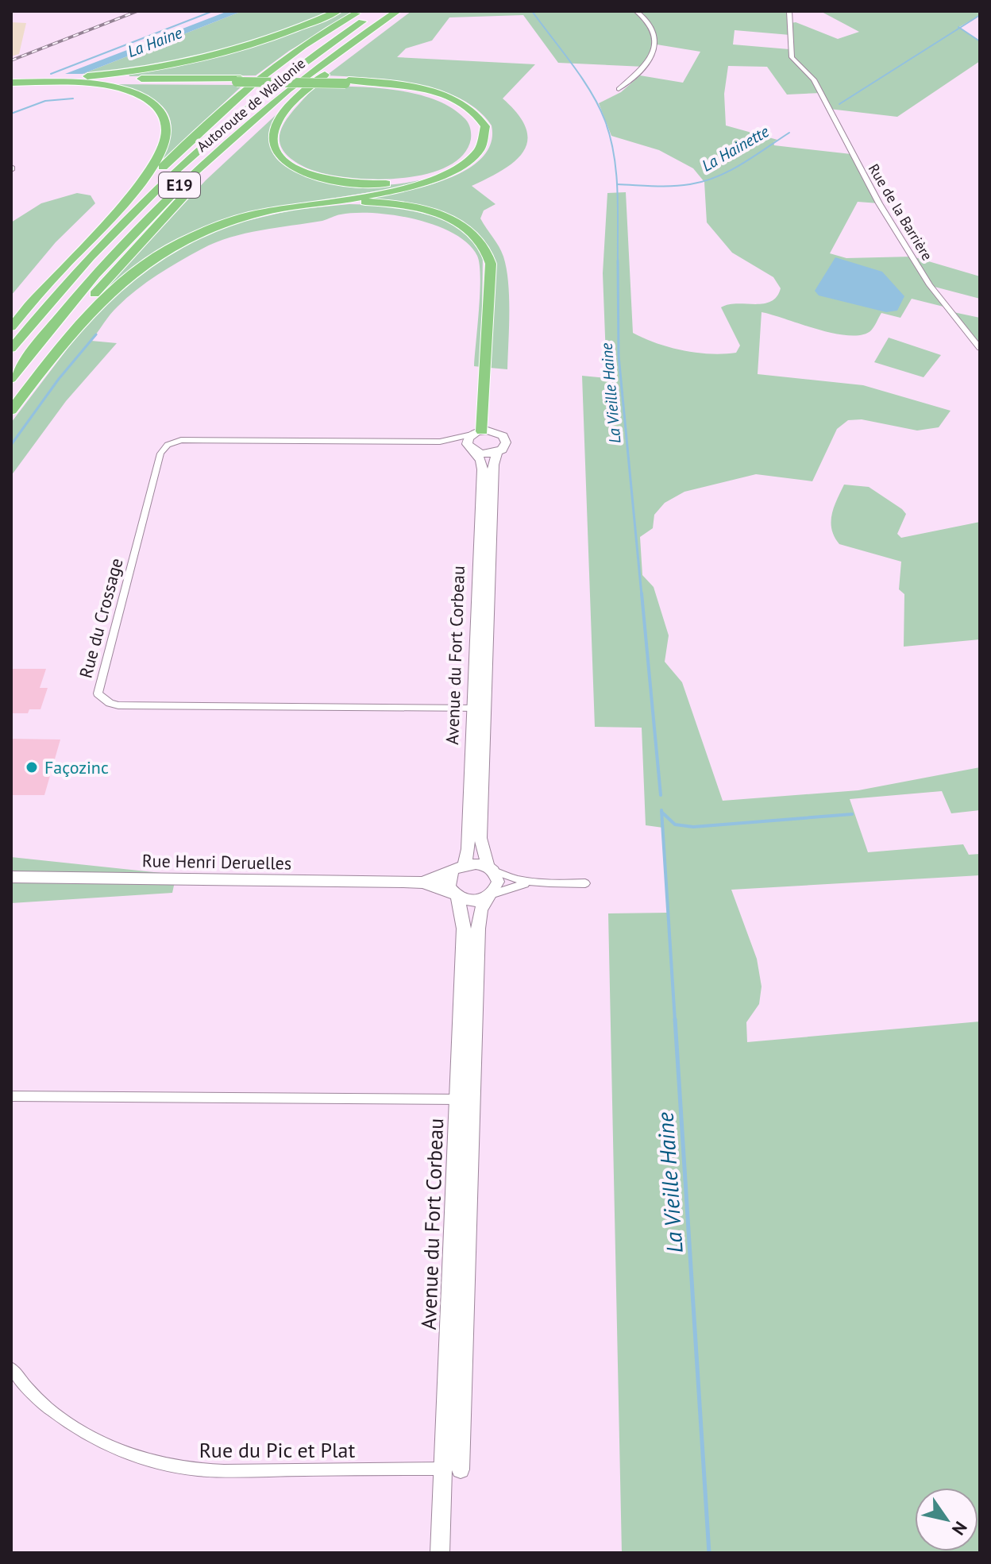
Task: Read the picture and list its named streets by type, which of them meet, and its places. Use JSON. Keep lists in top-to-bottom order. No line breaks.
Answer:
{"streets":{"highway":["Autoroute de Wallonie","E19"],"street":["Rue de la Barrière","Rue du Crossage","Avenue du Fort Corbeau","Rue Henri Deruelles","Rue du Pic et Plat"]},"crossings":[["Rue du Crossage","Avenue du Fort Corbeau"],["Avenue du Fort Corbeau","Rue Henri Deruelles"],["Avenue du Fort Corbeau","Rue du Pic et Plat"]],"water":["La Haine","La Hainette","La Vieille Haine"],"places":["Façozinc"],"north":"bottom right"}
